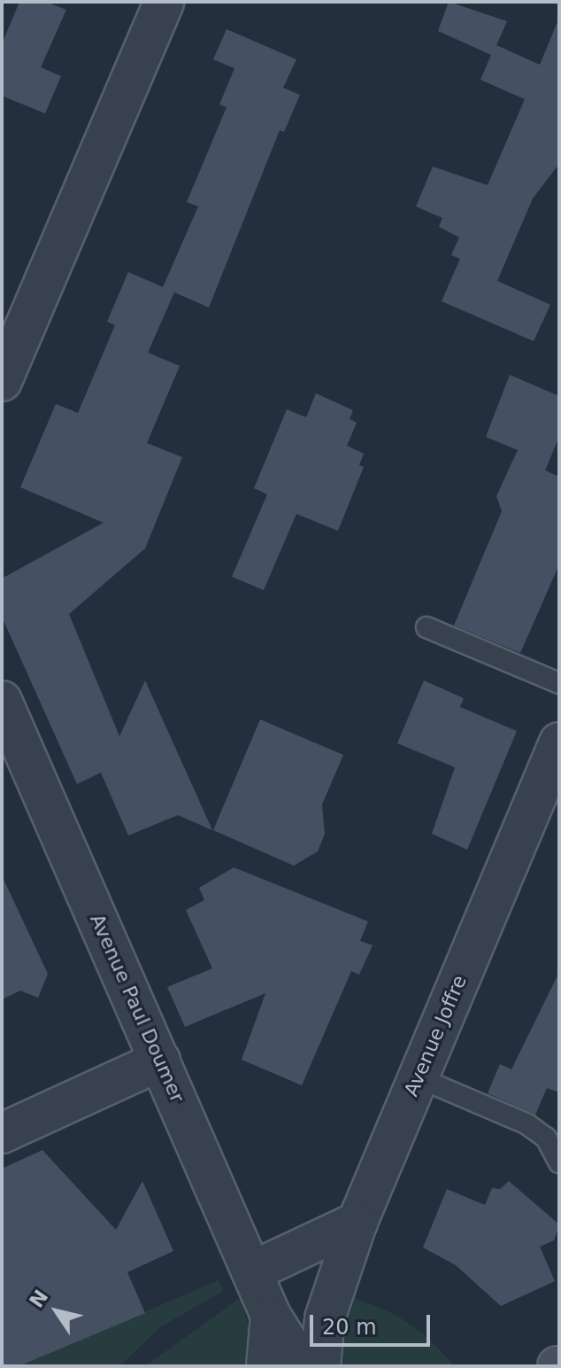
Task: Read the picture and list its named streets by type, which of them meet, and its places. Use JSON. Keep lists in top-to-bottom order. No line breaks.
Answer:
{"streets":{"street":["Avenue Paul Doumer","Avenue Joffre"]},"scale_bar":"20 m","north":"top left"}
